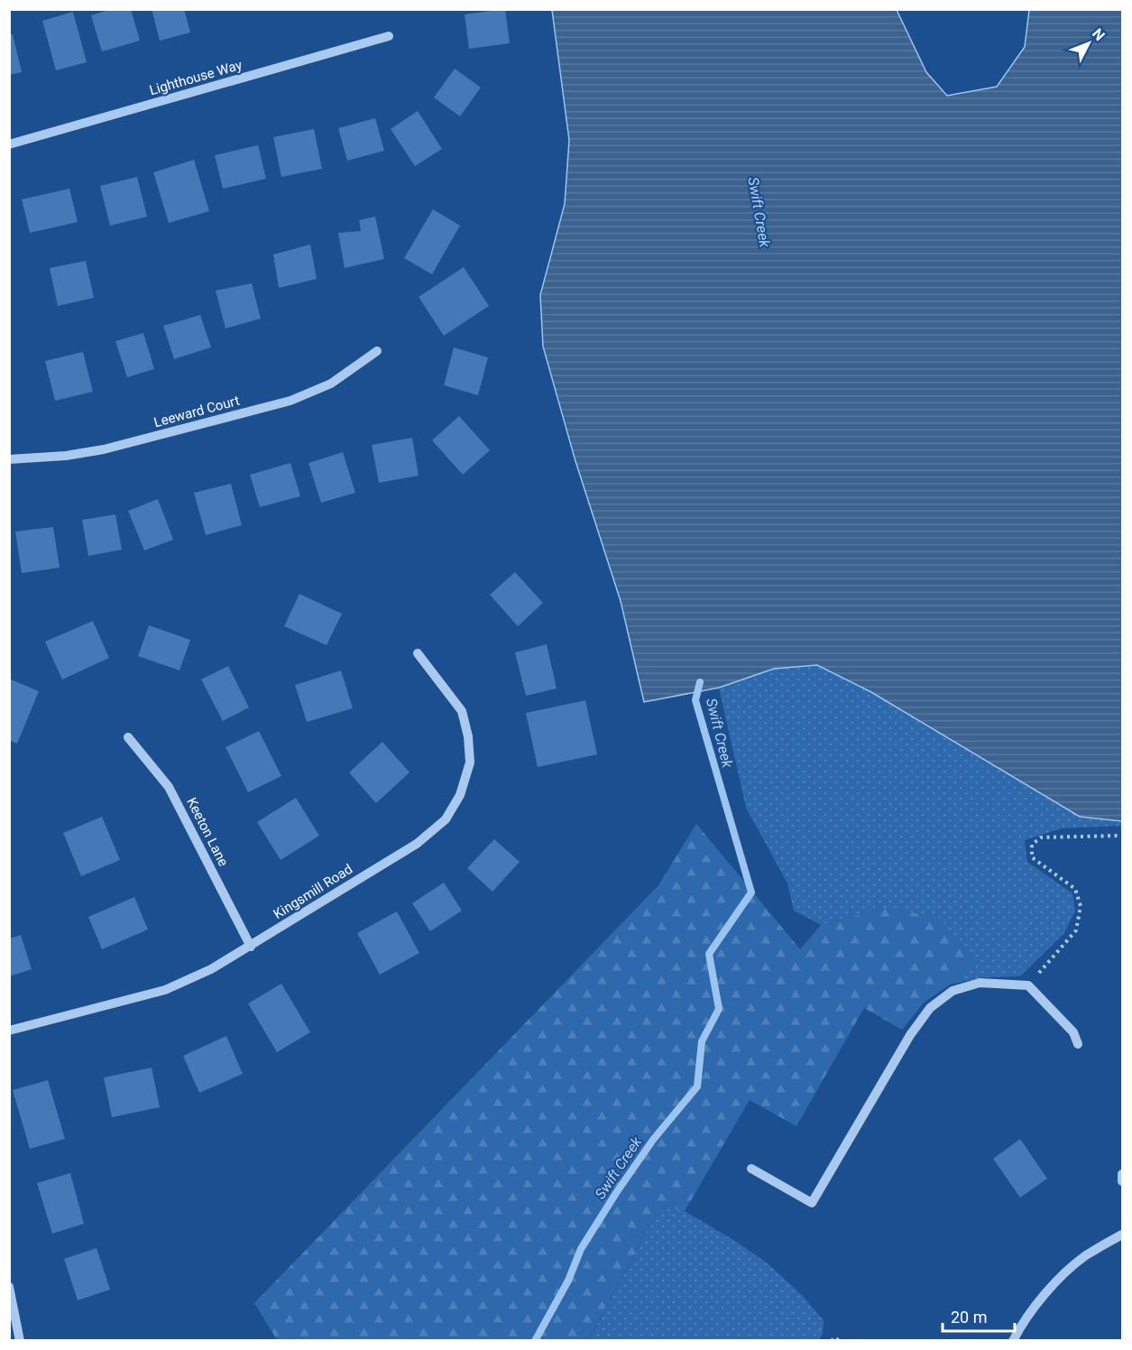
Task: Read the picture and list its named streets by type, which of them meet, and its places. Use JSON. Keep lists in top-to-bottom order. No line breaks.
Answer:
{"streets":{"street":["Lighthouse Way","Leeward Court","Keeton Lane","Kingsmill Road"]},"crossings":[["Keeton Lane","Kingsmill Road"]],"water":["Swift Creek"],"scale_bar":"20 m","north":"top right"}
